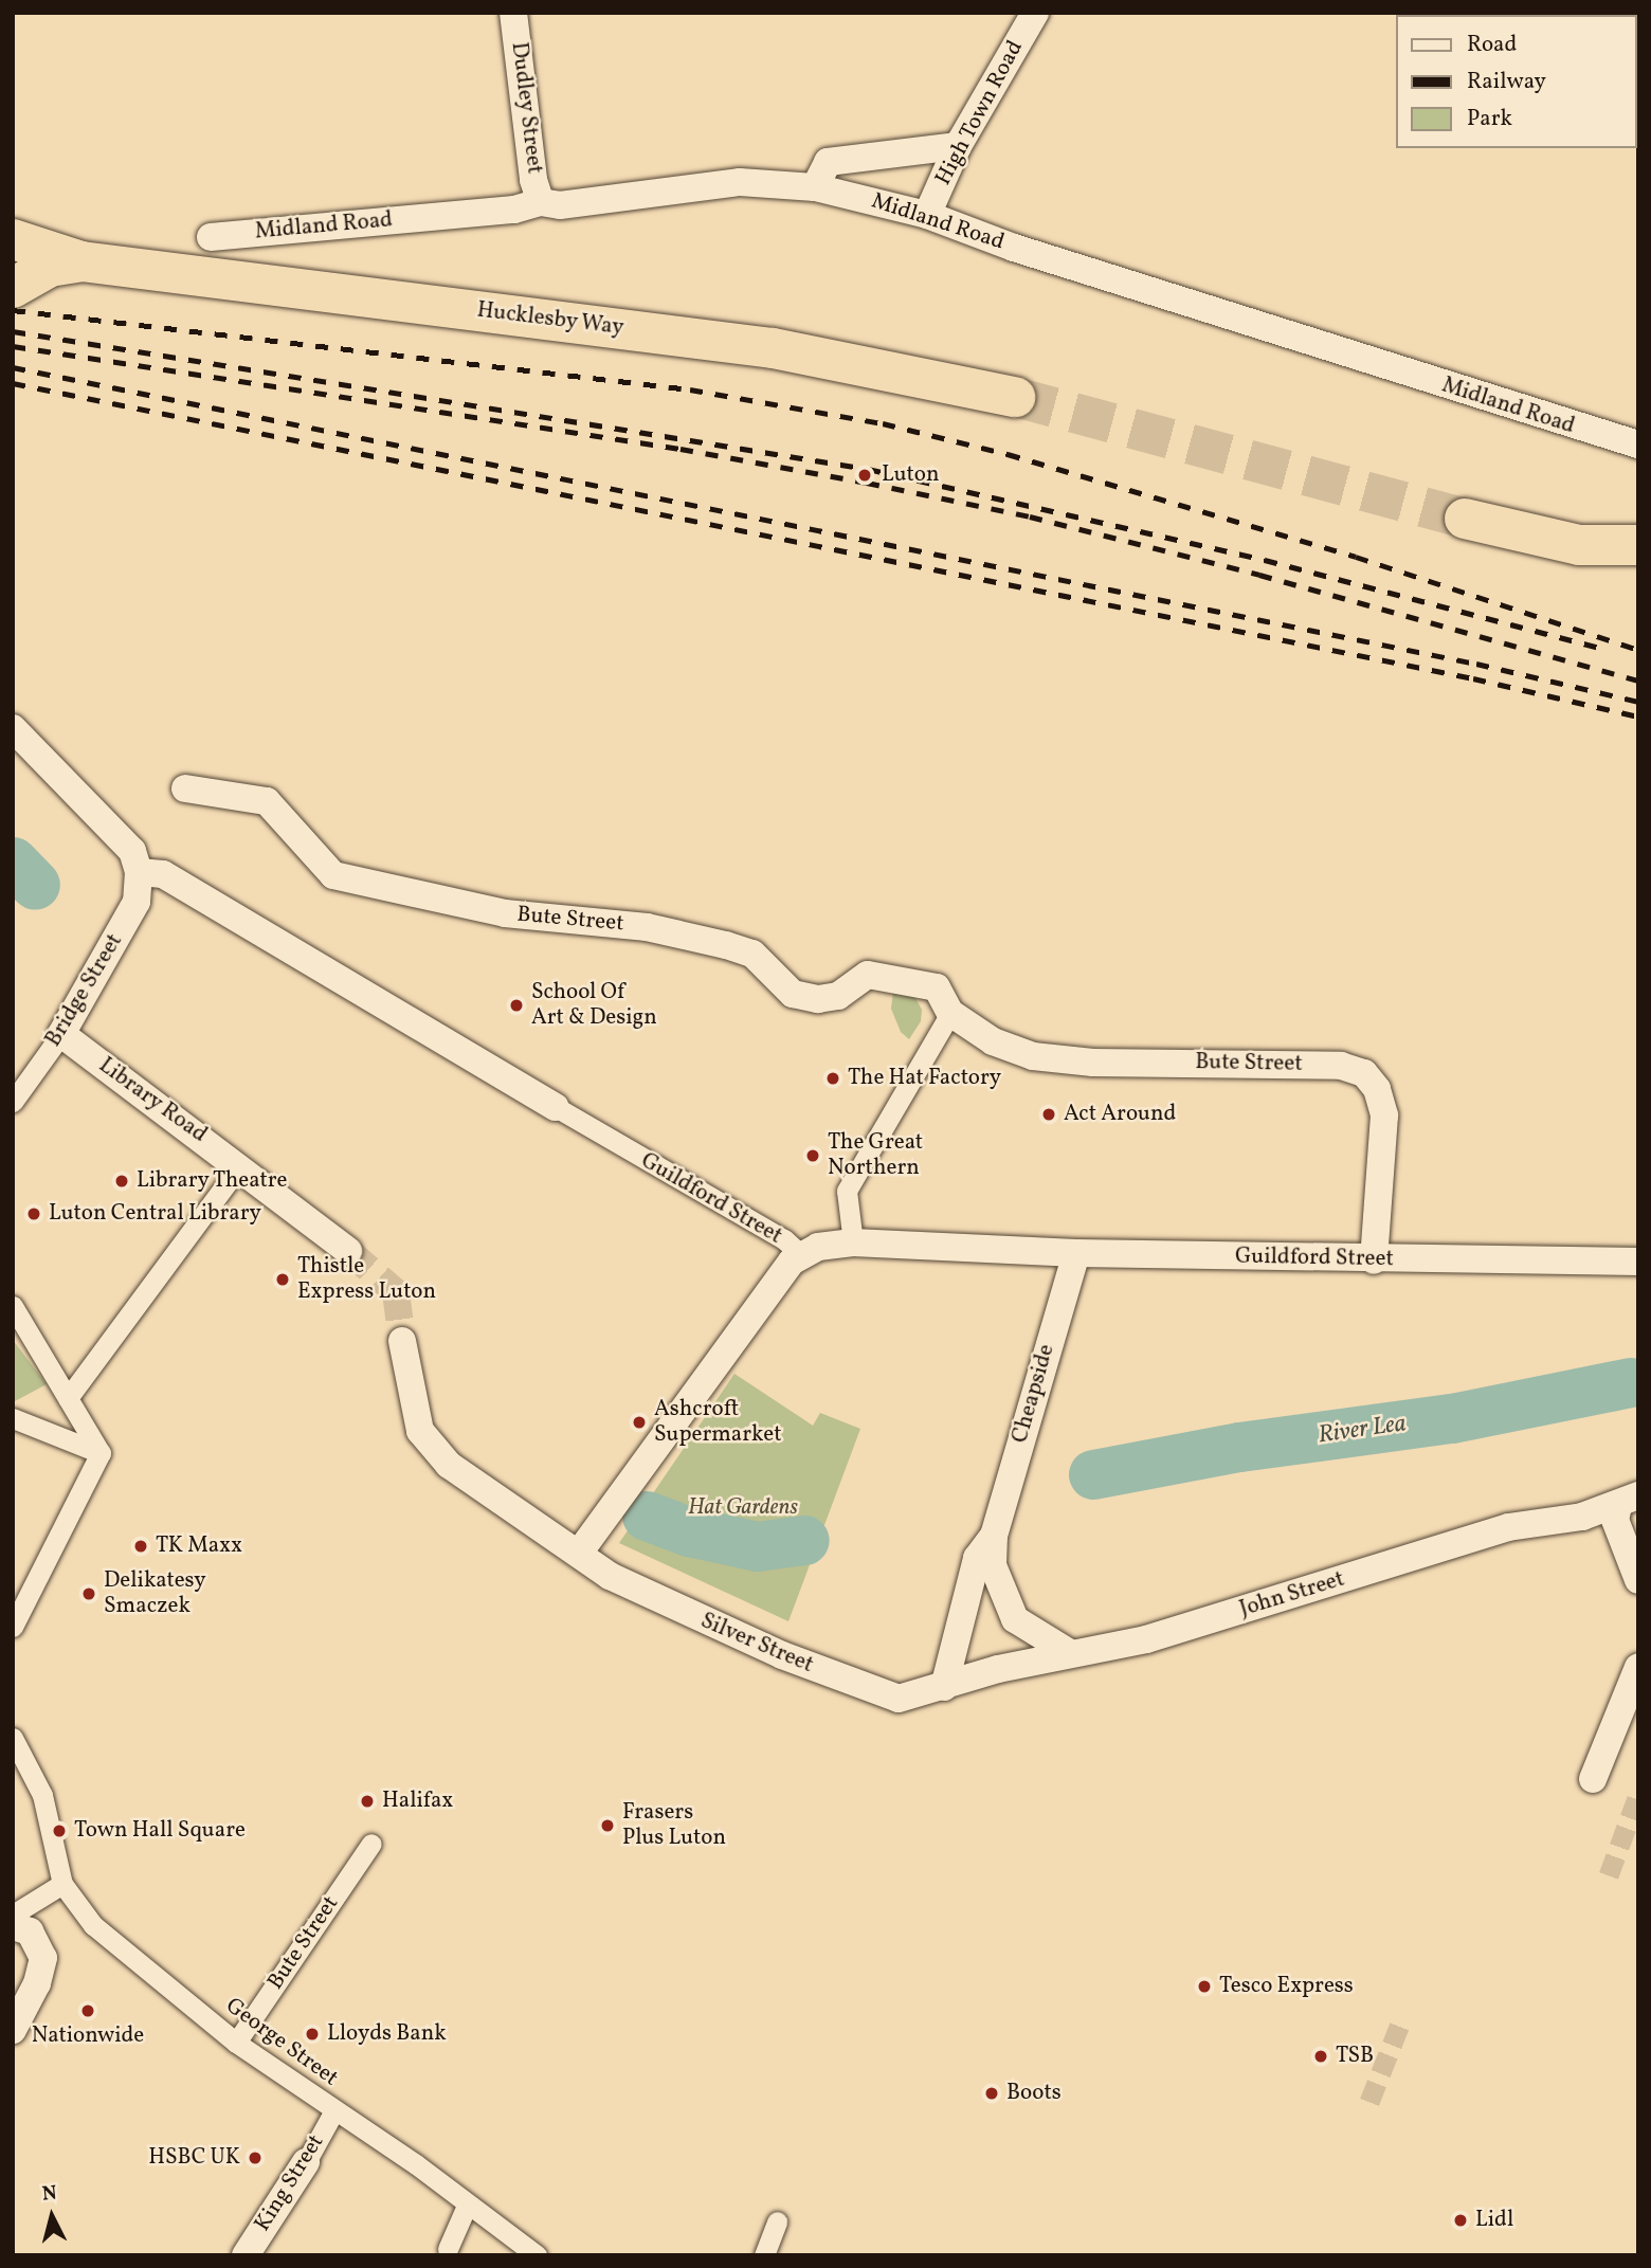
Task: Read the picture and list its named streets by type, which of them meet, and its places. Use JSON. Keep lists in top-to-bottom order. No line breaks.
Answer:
{"streets":{"highway":["Hucklesby Way"],"street":["Dudley Street","High Town Road","Midland Road","Bute Street","Bridge Street","Library Road","Guildford Street","Cheapside","John Street","Silver Street","George Street","King Street"]},"crossings":[["Dudley Street","Midland Road"],["High Town Road","Midland Road"],["Bute Street","Guildford Street"],["Bute Street","George Street"],["Bridge Street","Library Road"],["Bridge Street","Guildford Street"],["Guildford Street","Cheapside"],["John Street","Silver Street"],["George Street","King Street"]],"water":["River Lea"],"parks":["Hat Gardens"],"places":["Luton","School Of Art & Design","The Hat Factory","Act Around","The Great Northern","Library Theatre","Luton Central Library","Thistle Express Luton","Ashcroft Supermarket","TK Maxx","Delikatesy Smaczek","Halifax","Frasers Plus Luton","Town Hall Square","Tesco Express","Nationwide","Lloyds Bank","TSB","Boots","HSBC UK","Lidl"],"legend":["Road","Railway","Park"],"north":"top"}
